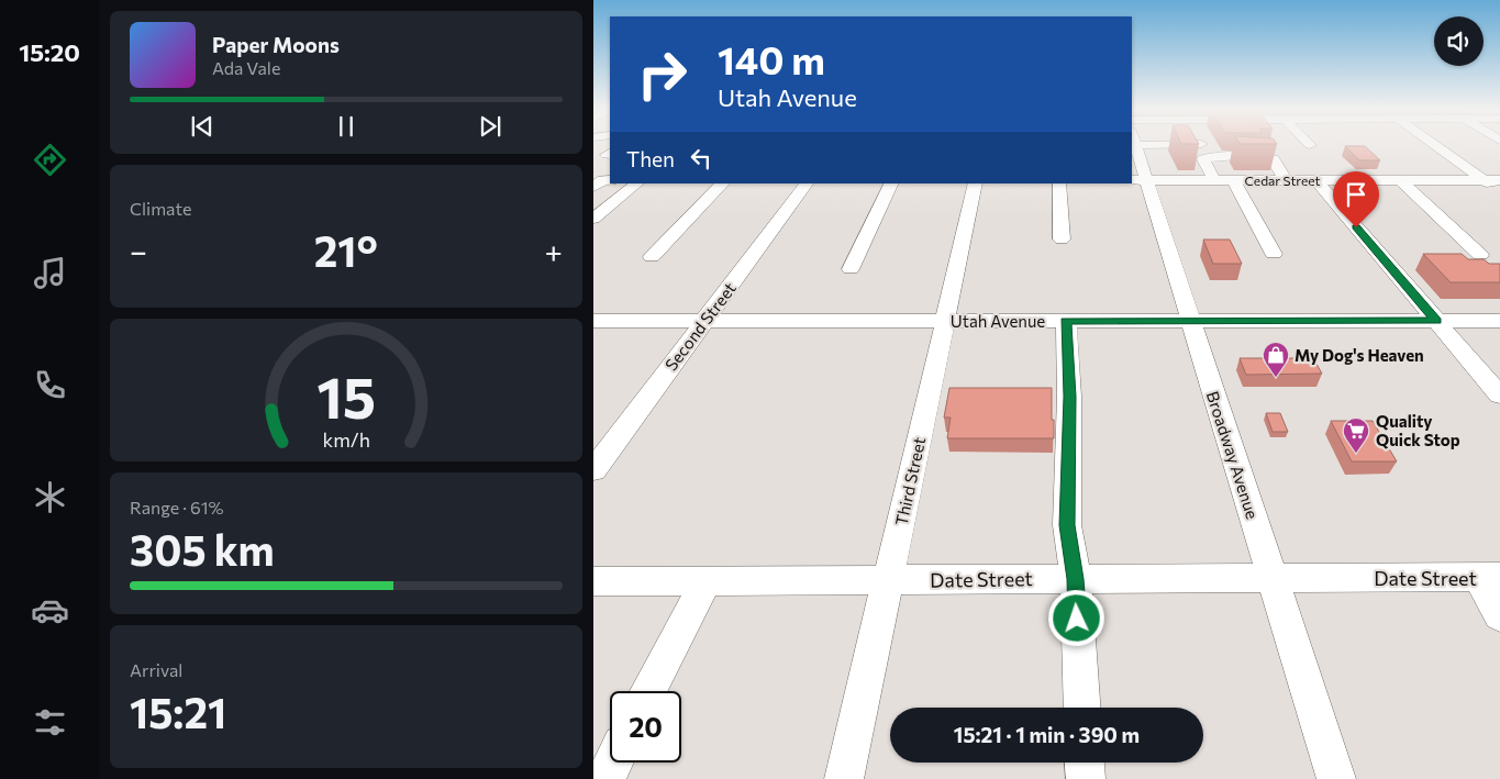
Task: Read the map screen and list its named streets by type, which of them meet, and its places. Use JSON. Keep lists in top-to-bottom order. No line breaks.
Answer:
{"streets":{"street":["Cedar Street","Utah Avenue","Second Street","Broadway Avenue","Third Street","Date Street"]},"crossings":[["Cedar Street","Broadway Avenue"],["Utah Avenue","Second Street"],["Utah Avenue","Broadway Avenue"],["Utah Avenue","Third Street"],["Broadway Avenue","Date Street"],["Third Street","Date Street"]],"places":{"shop":["My Dog's Heaven"],"supermarket":["Quality Quick Stop"]},"page":{"tabs":"15:20","turn":["140 m","Utah Avenue"],"song":["Paper Moons","Ada Vale"],"then":"Then","tile":["Climate",["Range · 61%","305 km"],["Arrival","15:21"]],"heat":["−","21°","+"],"limit":"20","trip":"15:21 · 1 min · 390 m","gauge":["15","km/h"]}}
